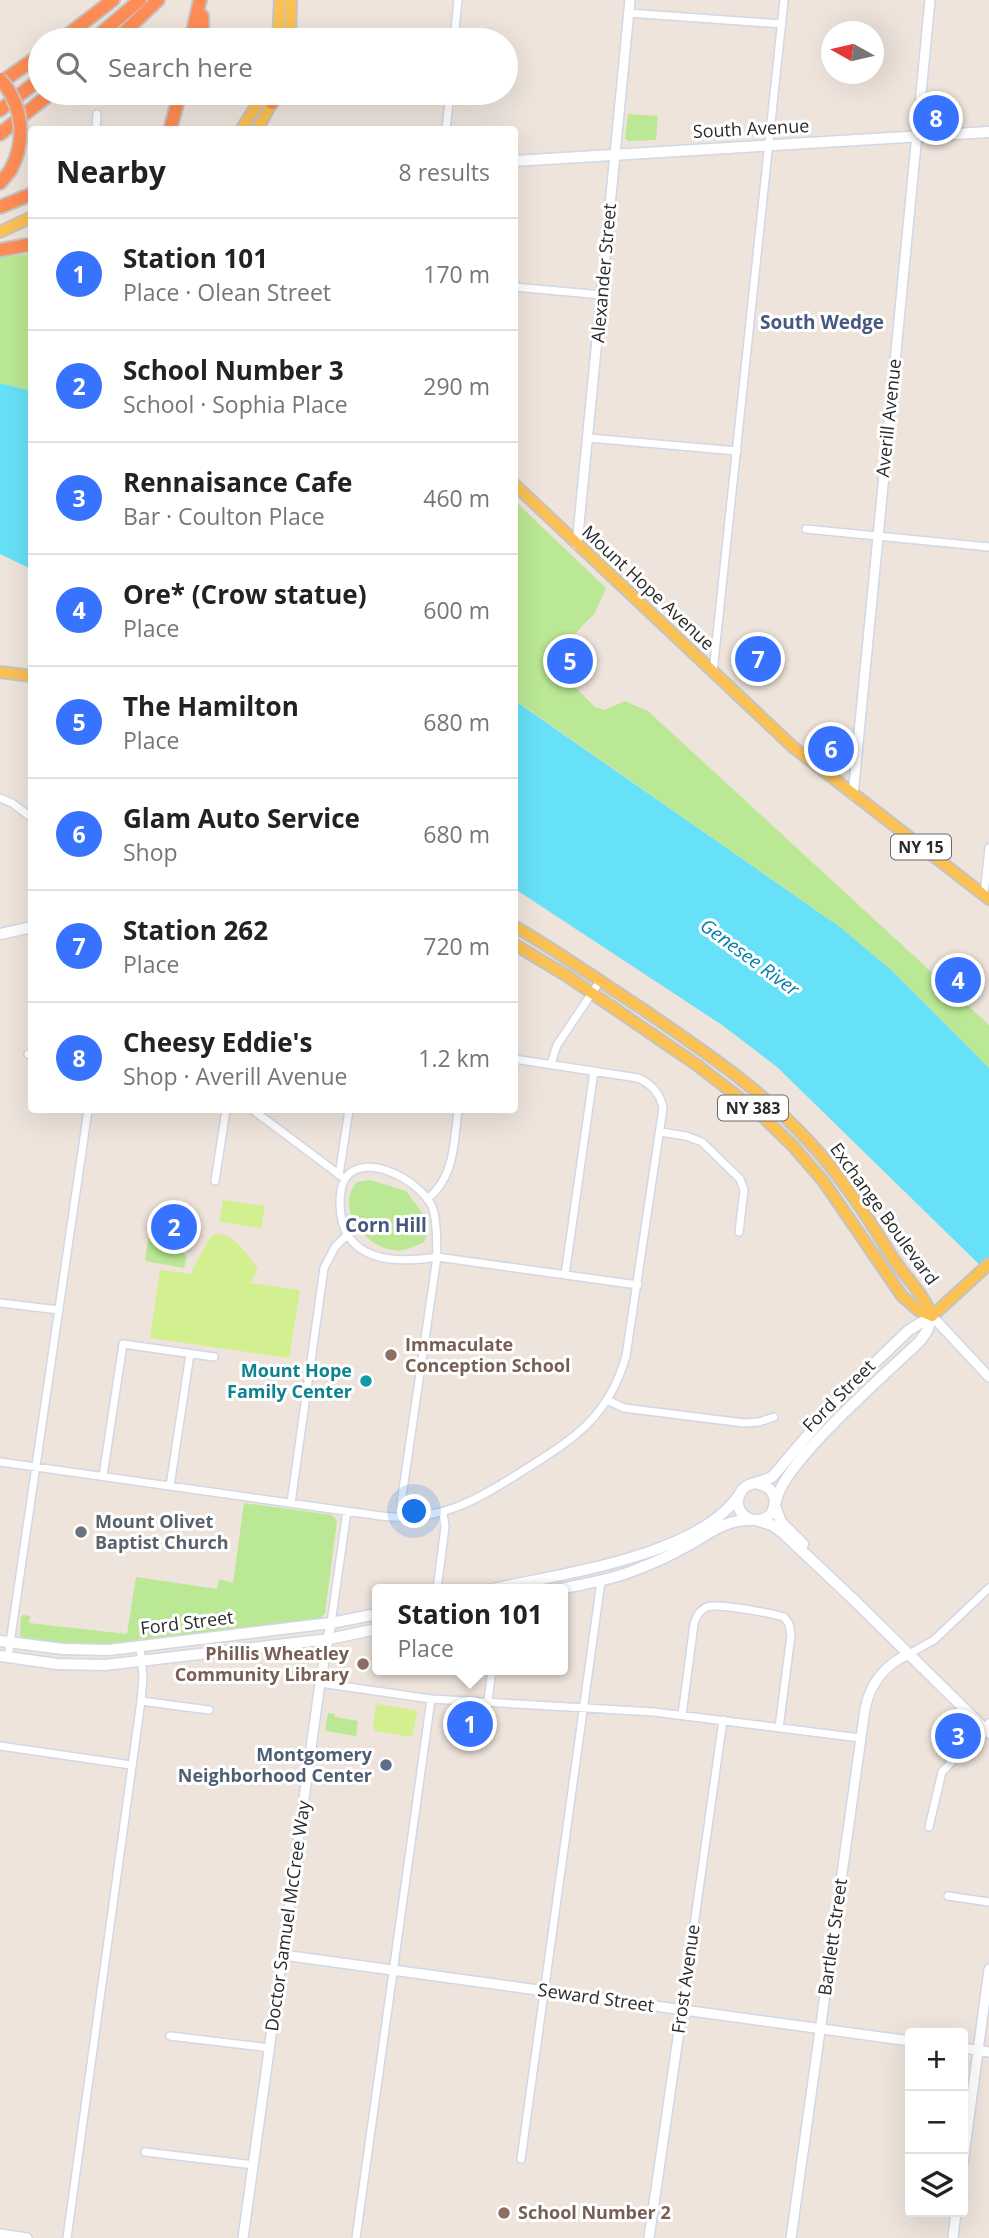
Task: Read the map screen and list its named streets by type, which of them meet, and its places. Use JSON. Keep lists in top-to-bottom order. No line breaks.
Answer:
{"streets":{"main road":["South Avenue","Mount Hope Avenue","NY 15","NY 383","Exchange Boulevard","Ford Street"],"street":["Alexander Street","Averill Avenue","Doctor Samuel McCree Way","Bartlett Street","Frost Avenue","Seward Street"]},"crossings":[["South Avenue","Alexander Street"],["South Avenue","Averill Avenue"],["Alexander Street","Mount Hope Avenue"],["Averill Avenue","Mount Hope Avenue"],["Exchange Boulevard","Ford Street"],["Ford Street","Doctor Samuel McCree Way"],["Doctor Samuel McCree Way","Seward Street"],["Bartlett Street","Seward Street"],["Frost Avenue","Seward Street"]],"districts":["South Wedge","Corn Hill"],"water":["Genesee River"],"places":["Immaculate Conception School","Mount Hope Family Center","Mount Olivet Baptist Church","Phillis Wheatley Community Library","Montgomery Neighborhood Center","School Number 2"],"north":"left","page":{"search":"Search here","pins":["8","7","5","6","4","2","1","3"],"heading":["Nearby","8 results"],"list":[{"mark":"1","name":"Station 101","note":"Place · Olean Street","value":"170 m"},{"mark":"2","name":"School Number 3","note":"School · Sophia Place","value":"290 m"},{"mark":"3","name":"Rennaisance Cafe","note":"Bar · Coulton Place","value":"460 m"},{"mark":"4","name":"Ore* (Crow statue)","note":"Place","value":"600 m"},{"mark":"5","name":"The Hamilton","note":"Place","value":"680 m"},{"mark":"6","name":"Glam Auto Service","note":"Shop","value":"680 m"},{"mark":"7","name":"Station 262","note":"Place","value":"720 m"},{"mark":"8","name":"Cheesy Eddie's","note":"Shop · Averill Avenue","value":"1.2 km"}],"popup":["Station 101","Place"],"map_buttons":["+","−"]}}
